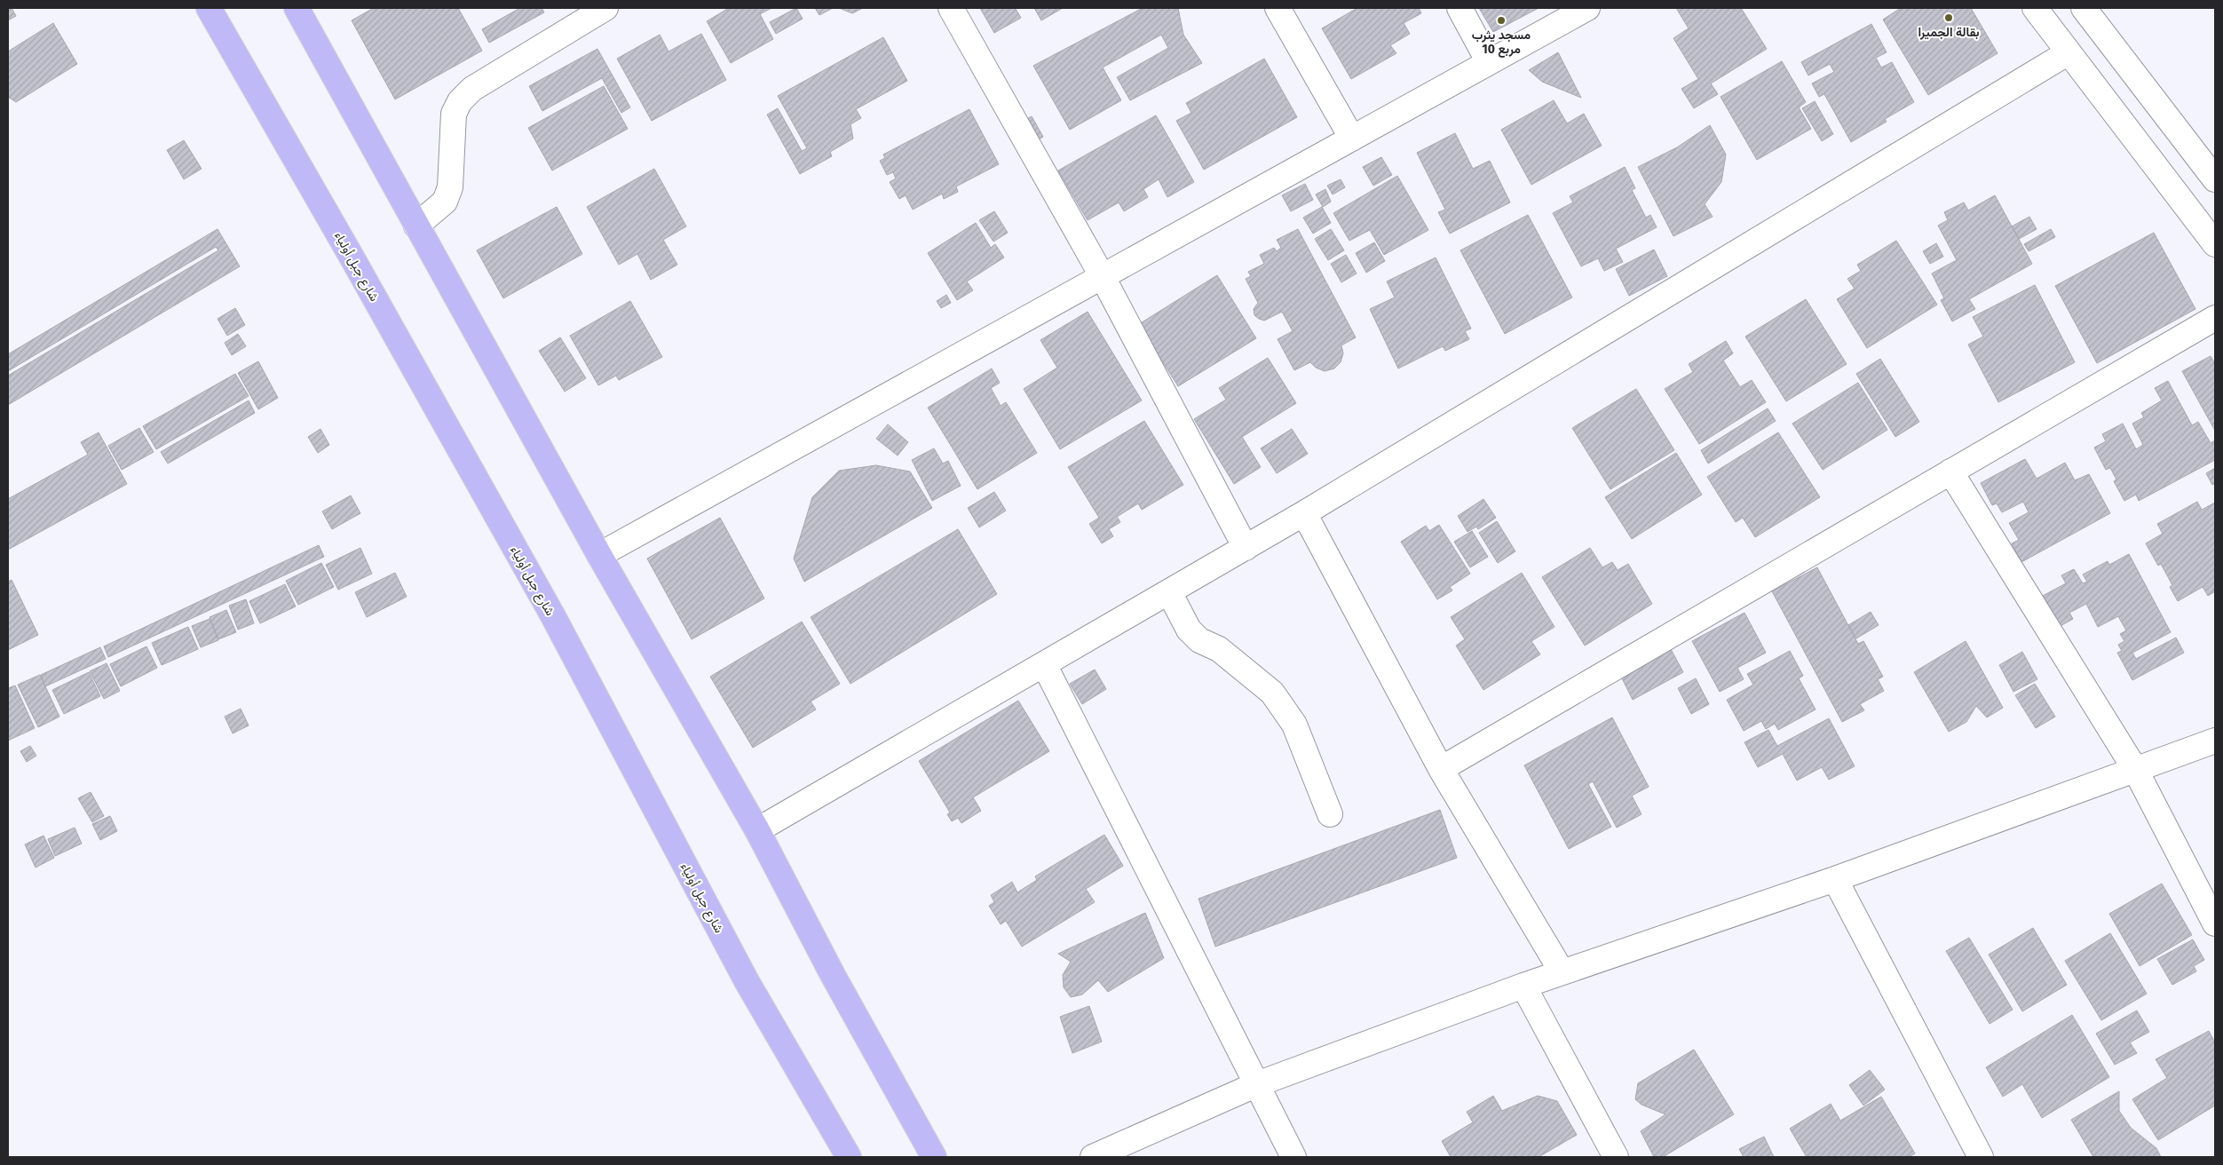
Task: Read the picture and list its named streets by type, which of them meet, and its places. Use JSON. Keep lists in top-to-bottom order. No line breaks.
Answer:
{"streets":{"main road":["شارع جبل أولياء"]},"places":["بقالة الجميرا","مسجد يثرب مربع 10"]}
